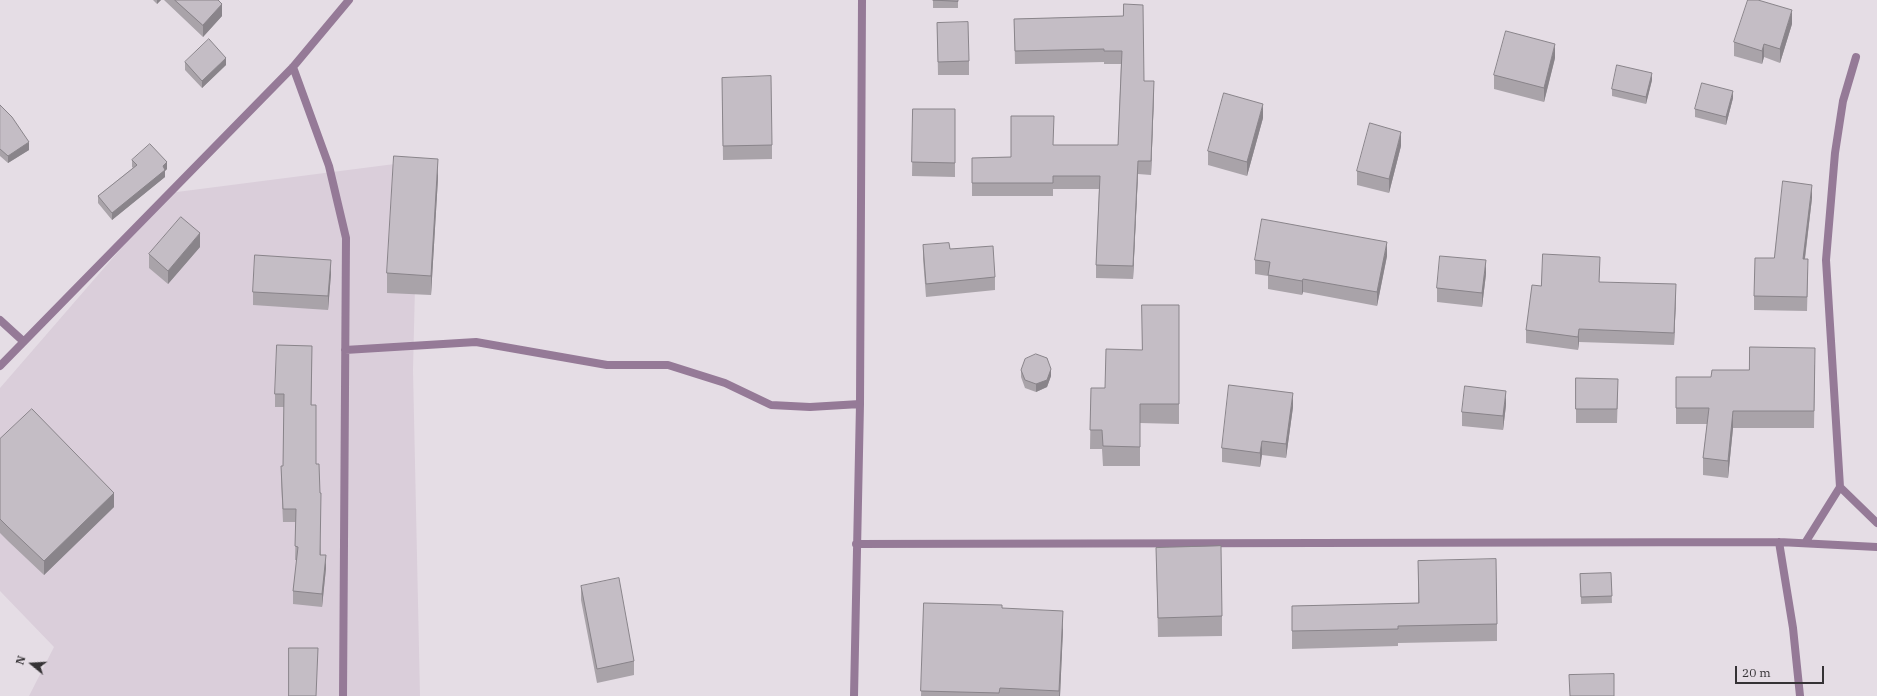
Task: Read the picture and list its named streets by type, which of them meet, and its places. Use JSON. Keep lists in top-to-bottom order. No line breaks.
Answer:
{"scale_bar":"20 m","north":"left"}
